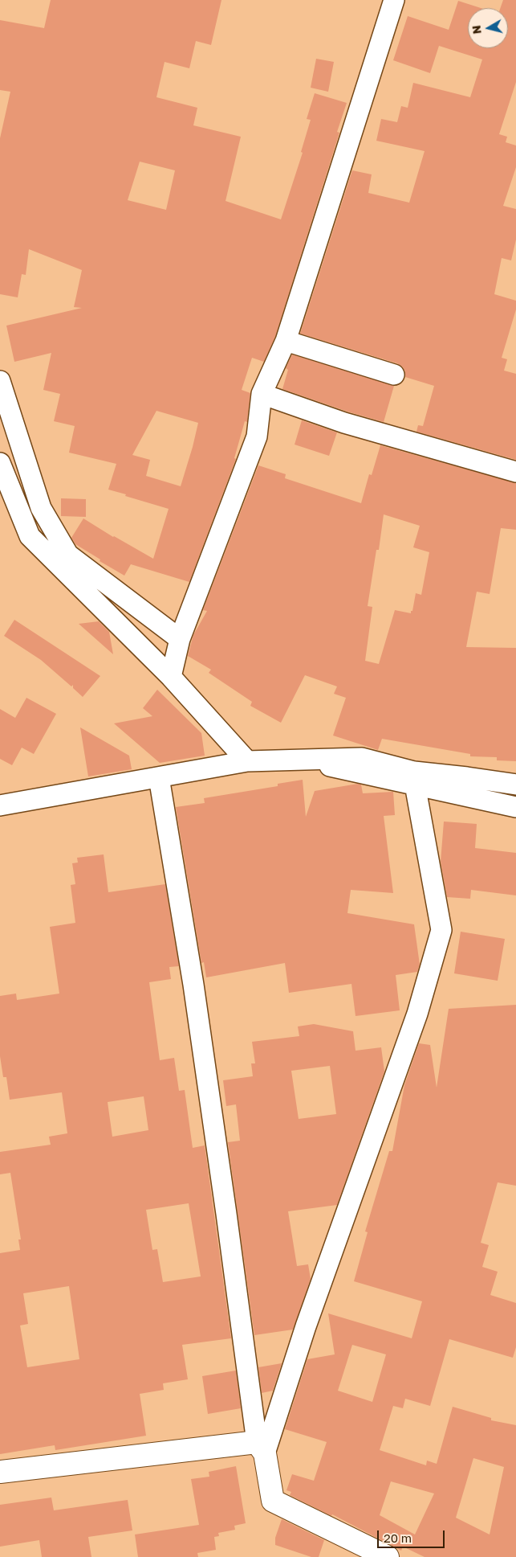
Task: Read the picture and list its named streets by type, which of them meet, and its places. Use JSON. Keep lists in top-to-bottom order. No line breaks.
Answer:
{"scale_bar":"20 m","north":"left"}
